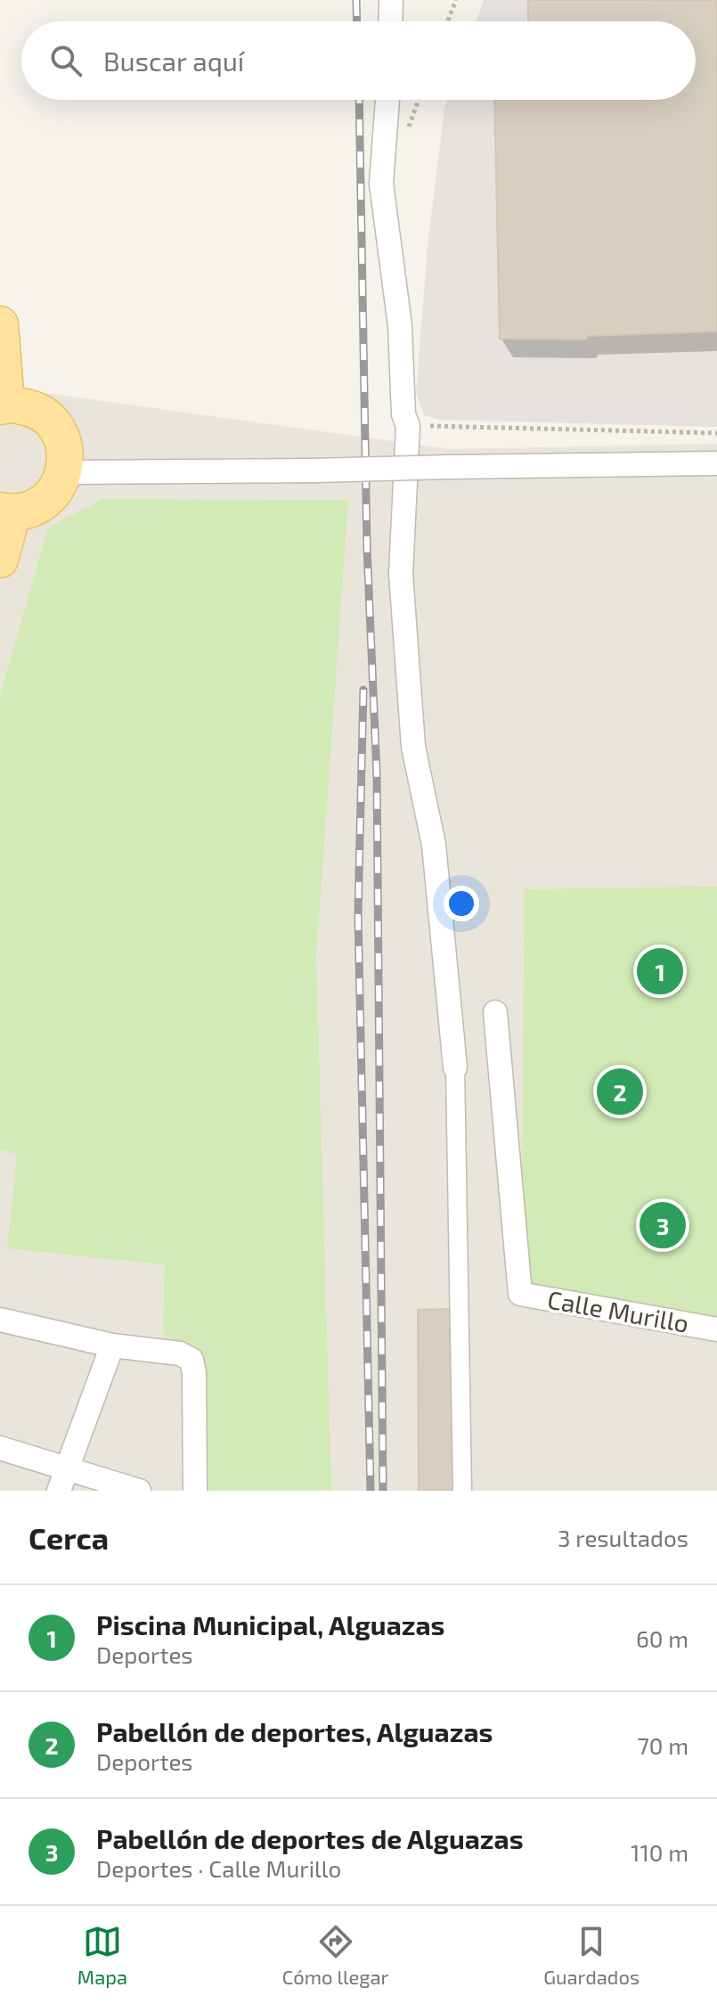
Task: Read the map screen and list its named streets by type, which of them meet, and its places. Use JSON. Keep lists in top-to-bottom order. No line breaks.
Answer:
{"streets":{"street":["Calle Murillo"]},"page":{"search":"Buscar aquí","pins":["1","2","3"],"heading":["Cerca","3 resultados"],"list":[{"mark":"1","name":"Piscina Municipal, Alguazas","note":"Deportes","value":"60 m"},{"mark":"2","name":"Pabellón de deportes, Alguazas","note":"Deportes","value":"70 m"},{"mark":"3","name":"Pabellón de deportes de Alguazas","note":"Deportes · Calle Murillo","value":"110 m"}],"nav":["Mapa","Cómo llegar","Guardados"]}}
